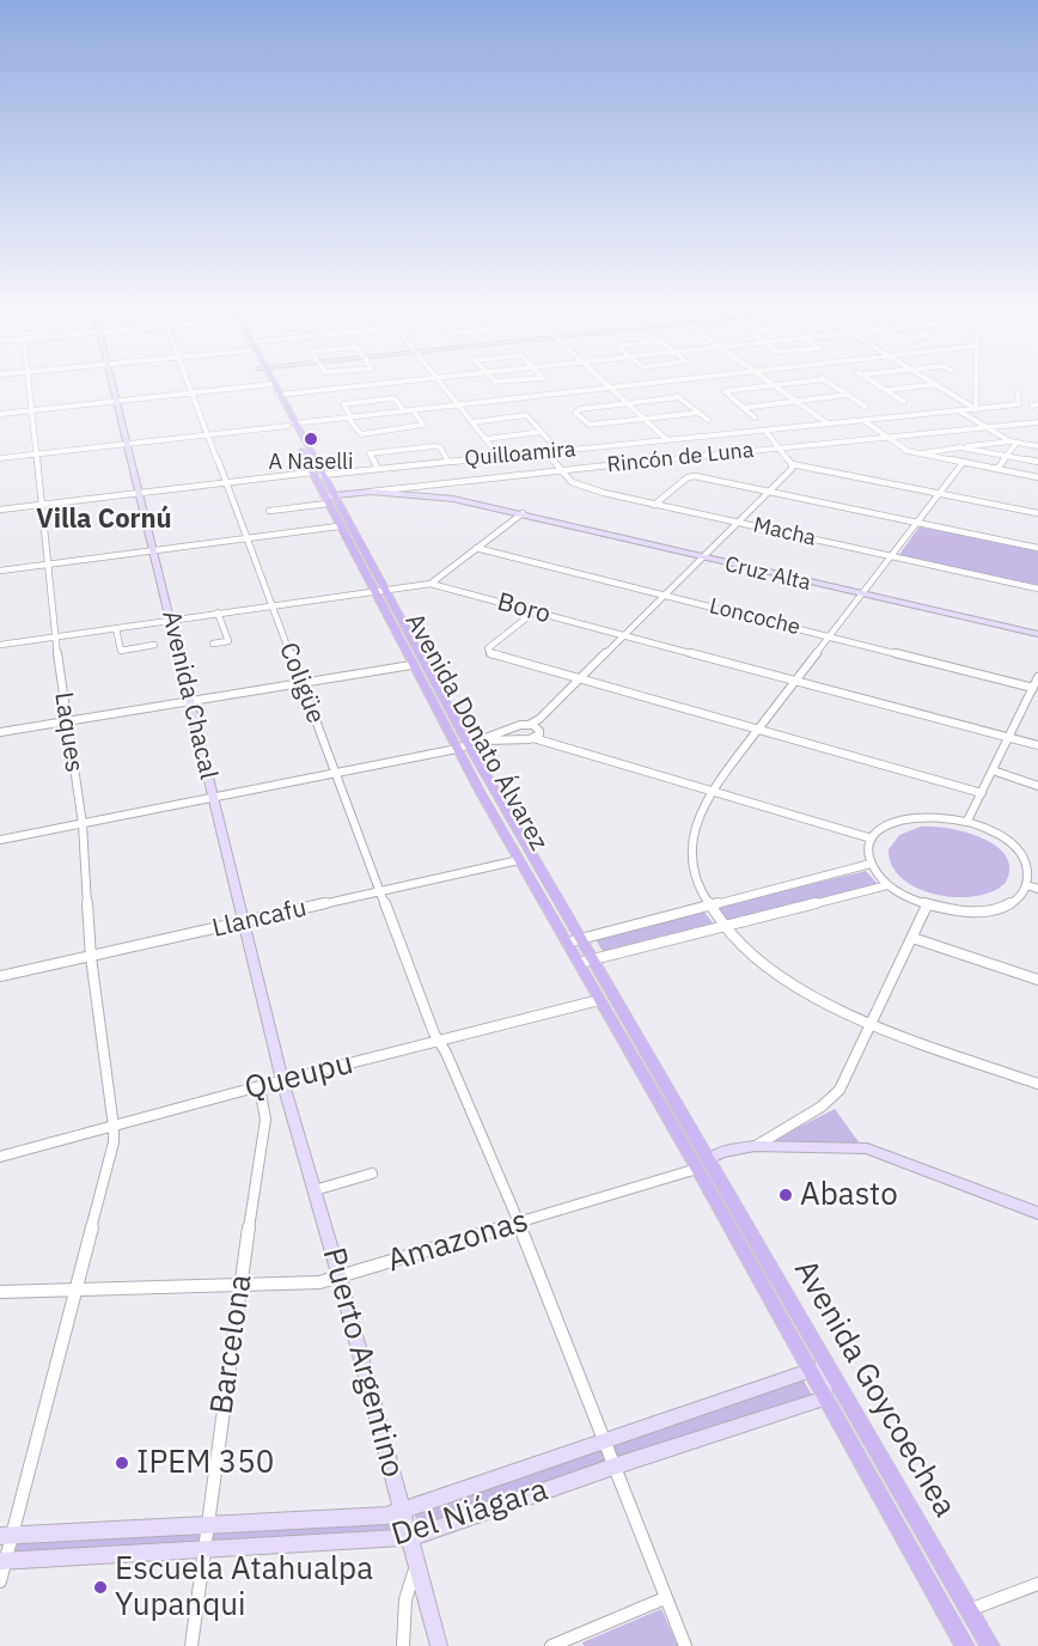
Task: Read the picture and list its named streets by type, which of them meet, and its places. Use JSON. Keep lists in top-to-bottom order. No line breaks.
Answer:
{"streets":{"main road":["Rincón de Luna","Cruz Alta","Avenida Chacal","Avenida Donato Álvarez","Puerto Argentino","Avenida Goycoechea","Del Niágara"],"street":["Quilloamira","Macha","Boro","Loncoche","Coligüe","Laques","Llancafu","Queupu","Amazonas","Barcelona"]},"crossings":[["Quilloamira","Macha"],["Quilloamira","Avenida Donato Álvarez"],["Rincón de Luna","Macha"],["Rincón de Luna","Cruz Alta"],["Rincón de Luna","Avenida Donato Álvarez"],["Boro","Coligüe"],["Boro","Avenida Chacal"],["Boro","Laques"],["Boro","Avenida Donato Álvarez"],["Coligüe","Llancafu"],["Coligüe","Queupu"],["Coligüe","Amazonas"],["Coligüe","Del Niágara"],["Avenida Chacal","Llancafu"],["Avenida Chacal","Queupu"],["Avenida Chacal","Puerto Argentino"],["Laques","Llancafu"],["Laques","Queupu"],["Laques","Amazonas"],["Laques","Del Niágara"],["Avenida Donato Álvarez","Llancafu"],["Avenida Donato Álvarez","Queupu"],["Avenida Donato Álvarez","Amazonas"],["Avenida Donato Álvarez","Avenida Goycoechea"],["Queupu","Barcelona"],["Queupu","Puerto Argentino"],["Amazonas","Barcelona"],["Amazonas","Puerto Argentino"],["Amazonas","Avenida Goycoechea"],["Barcelona","Del Niágara"],["Puerto Argentino","Del Niágara"],["Avenida Goycoechea","Del Niágara"]],"districts":["Villa Cornú"],"places":["A Naselli","Abasto","IPEM 350","Escuela Atahualpa Yupanqui"]}
